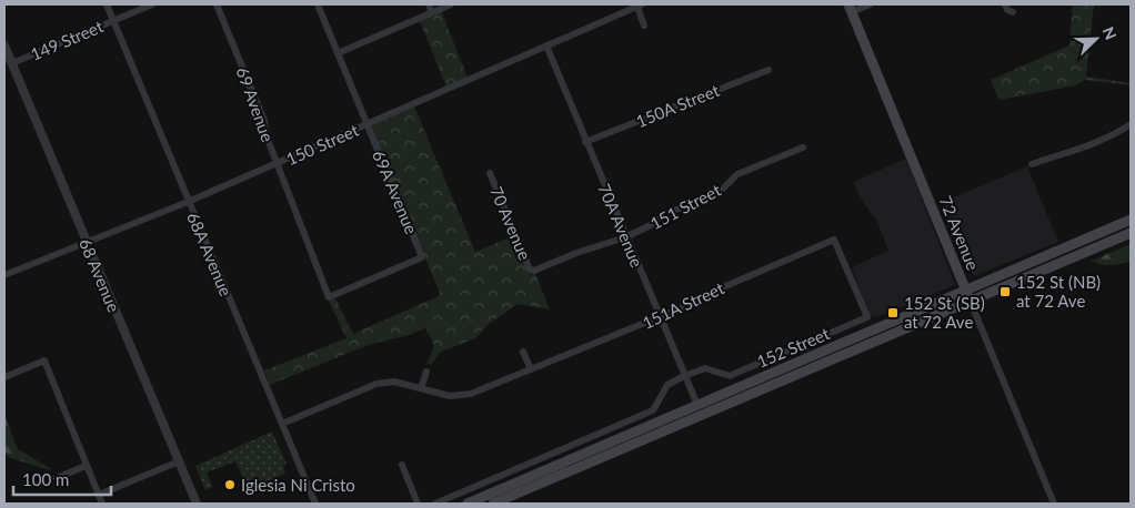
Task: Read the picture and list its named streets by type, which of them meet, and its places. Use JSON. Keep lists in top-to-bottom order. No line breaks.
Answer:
{"streets":{"main road":["72 Avenue","152 Street"],"street":["149 Street","69 Avenue","150A Street","150 Street","69A Avenue","151 Street","70 Avenue","70A Avenue","68A Avenue","68 Avenue","151A Street"]},"crossings":[["149 Street","68A Avenue"],["149 Street","68 Avenue"],["69 Avenue","150 Street"],["69 Avenue","69A Avenue"],["150A Street","70A Avenue"],["150 Street","69A Avenue"],["150 Street","70A Avenue"],["150 Street","68A Avenue"],["150 Street","68 Avenue"],["151 Street","70 Avenue"],["151 Street","70A Avenue"],["70A Avenue","151A Street"],["70A Avenue","152 Street"],["72 Avenue","152 Street"],["68A Avenue","151A Street"]],"places":{"transit":["152 St (NB) at 72 Ave","152 St (SB) at 72 Ave"],"other":["Iglesia Ni Cristo"]},"scale_bar":"100 m","north":"top right"}
